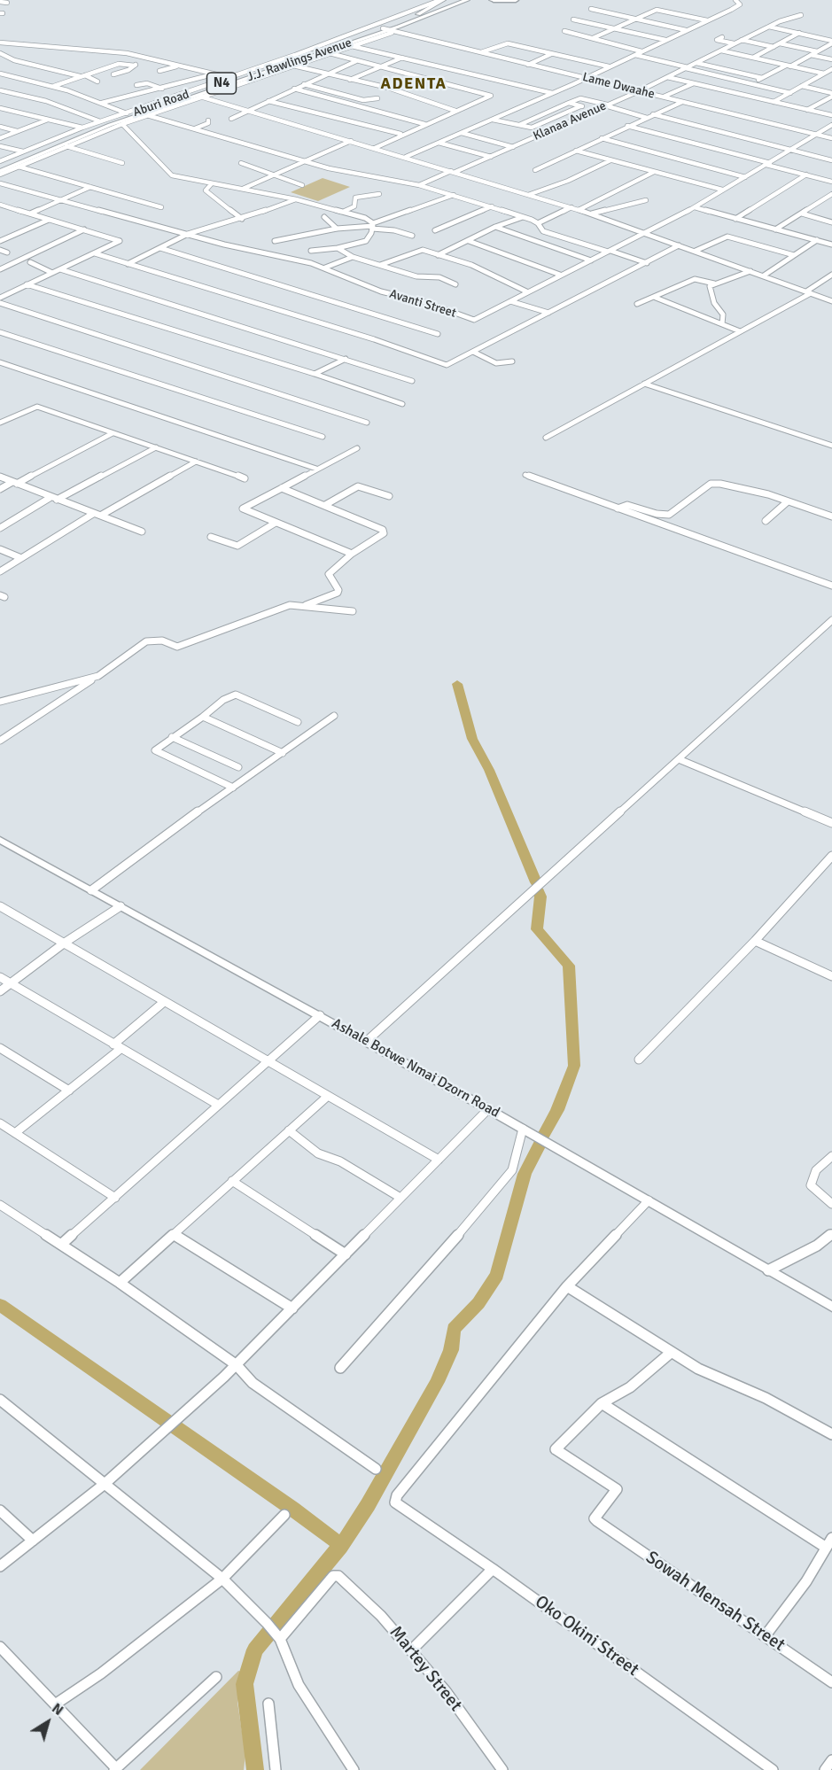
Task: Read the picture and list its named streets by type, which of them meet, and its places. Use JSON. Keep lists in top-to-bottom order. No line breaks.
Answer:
{"streets":{"highway":["J.J. Rawlings Avenue","N4","Aburi Road"],"main road":["Ashale Botwe Nmai Dzorn Road"],"street":["Lame Dwaahe","Klanaa Avenue","Avanti Street","Sowah Mensah Street","Oko Okini Street","Martey Street"]},"crossings":[["J.J. Rawlings Avenue","N4"],["J.J. Rawlings Avenue","Lame Dwaahe"],["J.J. Rawlings Avenue","Aburi Road"],["N4","Lame Dwaahe"],["N4","Aburi Road"],["Lame Dwaahe","Aburi Road"],["Lame Dwaahe","Klanaa Avenue"],["Lame Dwaahe","Avanti Street"]],"districts":["ADENTA"],"north":"top right"}
